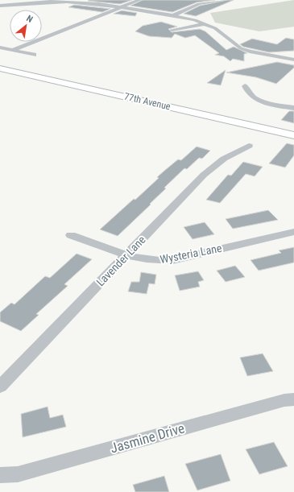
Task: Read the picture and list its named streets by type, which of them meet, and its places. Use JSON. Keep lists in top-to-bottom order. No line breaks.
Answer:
{"streets":{"street":["77th Avenue","Wysteria Lane","Lavender Lane","Jasmine Drive"]},"crossings":[["Wysteria Lane","Lavender Lane"]],"north":"top right"}
